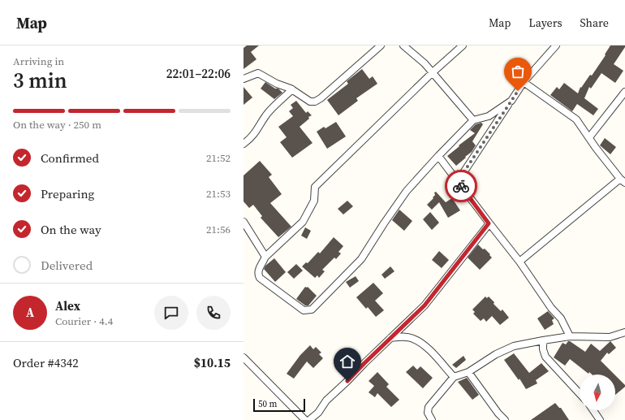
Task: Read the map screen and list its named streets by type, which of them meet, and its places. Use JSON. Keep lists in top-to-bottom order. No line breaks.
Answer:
{"scale_bar":"50 m","north":"bottom","page":{"header":"Map","nav":["Map","Layers","Share"],"heading":["3 min","Arriving in","22:01–22:06"],"panel":["Alex","Courier · 4.4","Order #4342","$10.15"],"bar":"On the way · 250 m","list":[["Confirmed","21:52"],["Preparing","21:53"],["On the way","21:56"],"Delivered"],"round":"A","scale":"50 m"}}
